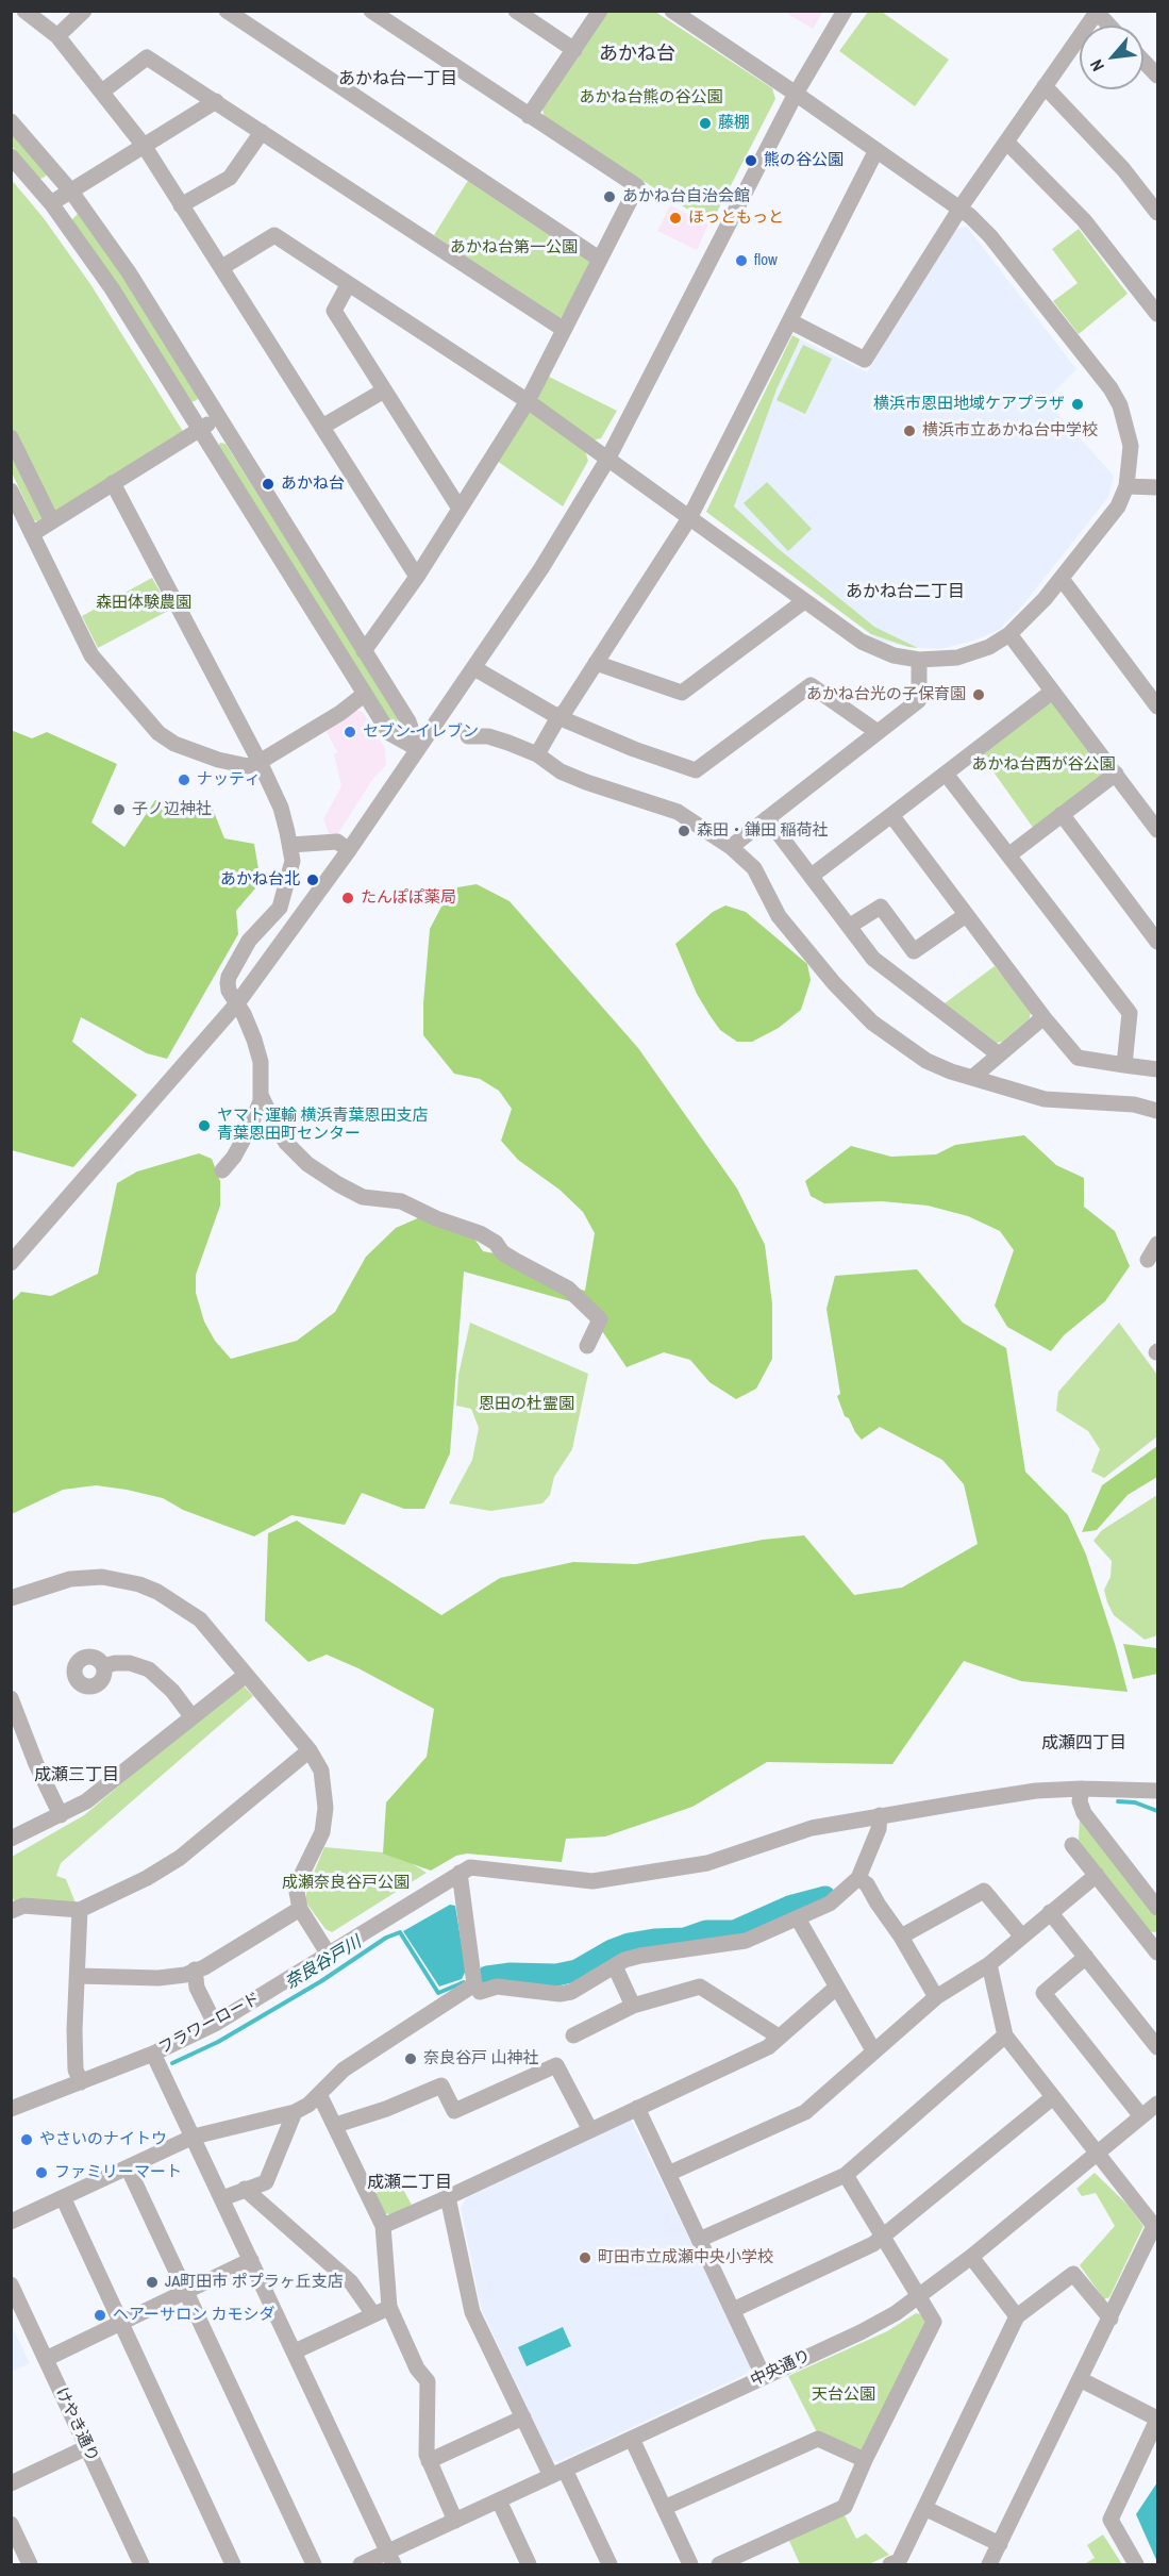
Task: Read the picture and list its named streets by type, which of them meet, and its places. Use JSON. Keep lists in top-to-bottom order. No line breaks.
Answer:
{"streets":{"street":["フラワーロード","中央通り","けやき通り"]},"districts":["あかね台","あかね台一丁目","あかね台二丁目","成瀬四丁目","成瀬三丁目","成瀬二丁目"],"water":["奈良谷戸川"],"parks":["あかね台熊の谷公園","あかね台第一公園","森田体験農園","あかね台西が谷公園","恩田の杜霊園","成瀬奈良谷戸公園","天台公園"],"places":["藤棚","熊の谷公園","あかね台自治会館","ほっともっと","flow","横浜市恩田地域ケアプラザ","横浜市立あかね台中学校","あかね台","あかね台光の子保育園","セブン-イレブン","ナッティ","子ノ辺神社","森田・鎌田 稲荷社","あかね台北","たんぽぽ薬局","ヤマト運輸 横浜青葉恩田支店 青葉恩田町センター","奈良谷戸 山神社","やさいのナイトウ","ファミリーマート","町田市立成瀬中央小学校","JA町田市 ポプラヶ丘支店","ヘアーサロン カモシダ"],"north":"bottom left"}
